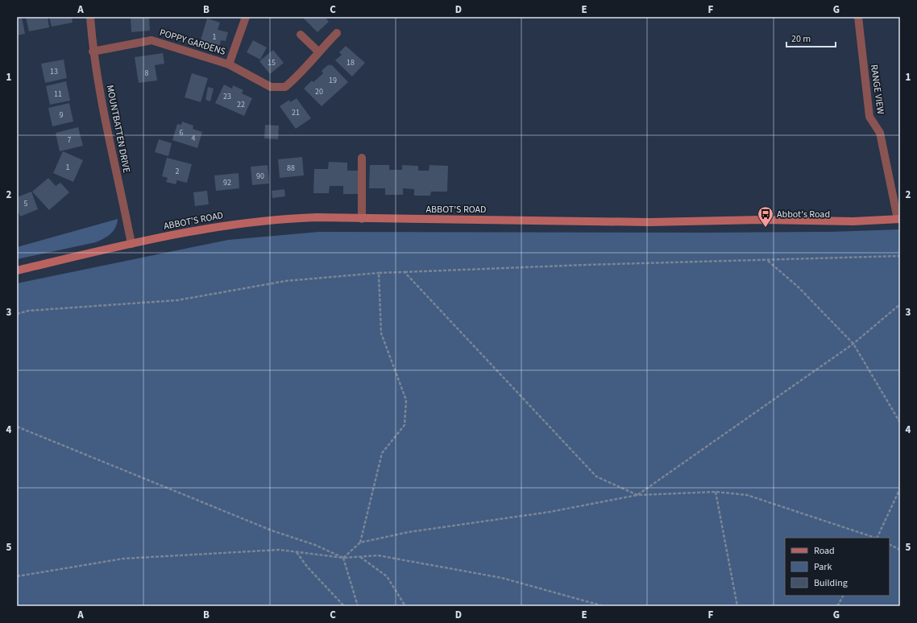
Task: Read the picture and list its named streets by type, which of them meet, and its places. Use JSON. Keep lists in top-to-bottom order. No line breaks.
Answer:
{"streets":{"street":["POPPY GARDENS","RANGE VIEW","MOUNTBATTEN DRIVE","ABBOT'S ROAD"]},"crossings":[["POPPY GARDENS","MOUNTBATTEN DRIVE"],["RANGE VIEW","ABBOT'S ROAD"],["MOUNTBATTEN DRIVE","ABBOT'S ROAD"]],"places":{"bus stop":["Abbot's Road"]},"house_numbers":["1","15","18","13","8","19","20","11","23","22","21","9","6","4","7","1","88","2","90","92","5"],"legend":["Road","Park","Building"],"scale_bar":"20 m","grid":{"columns":["A","B","C","D","E","F","G"],"rows":["1","2","3","4","5"]}}
